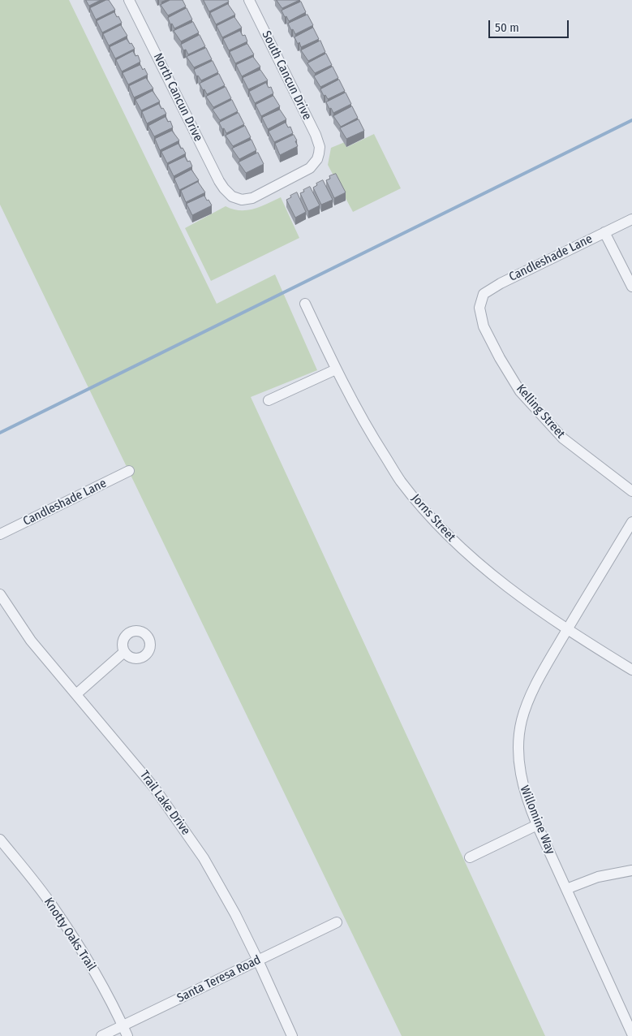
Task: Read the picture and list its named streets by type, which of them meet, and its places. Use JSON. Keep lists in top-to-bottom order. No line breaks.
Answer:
{"streets":{"street":["South Cancun Drive","North Cancun Drive","Candleshade Lane","Kelling Street","Jorns Street","Trail Lake Drive","Willomine Way","Knotty Oaks Trail","Santa Teresa Road"]},"crossings":[["South Cancun Drive","North Cancun Drive"],["Candleshade Lane","Kelling Street"],["Jorns Street","Willomine Way"],["Trail Lake Drive","Santa Teresa Road"],["Knotty Oaks Trail","Santa Teresa Road"]],"scale_bar":"50 m"}
